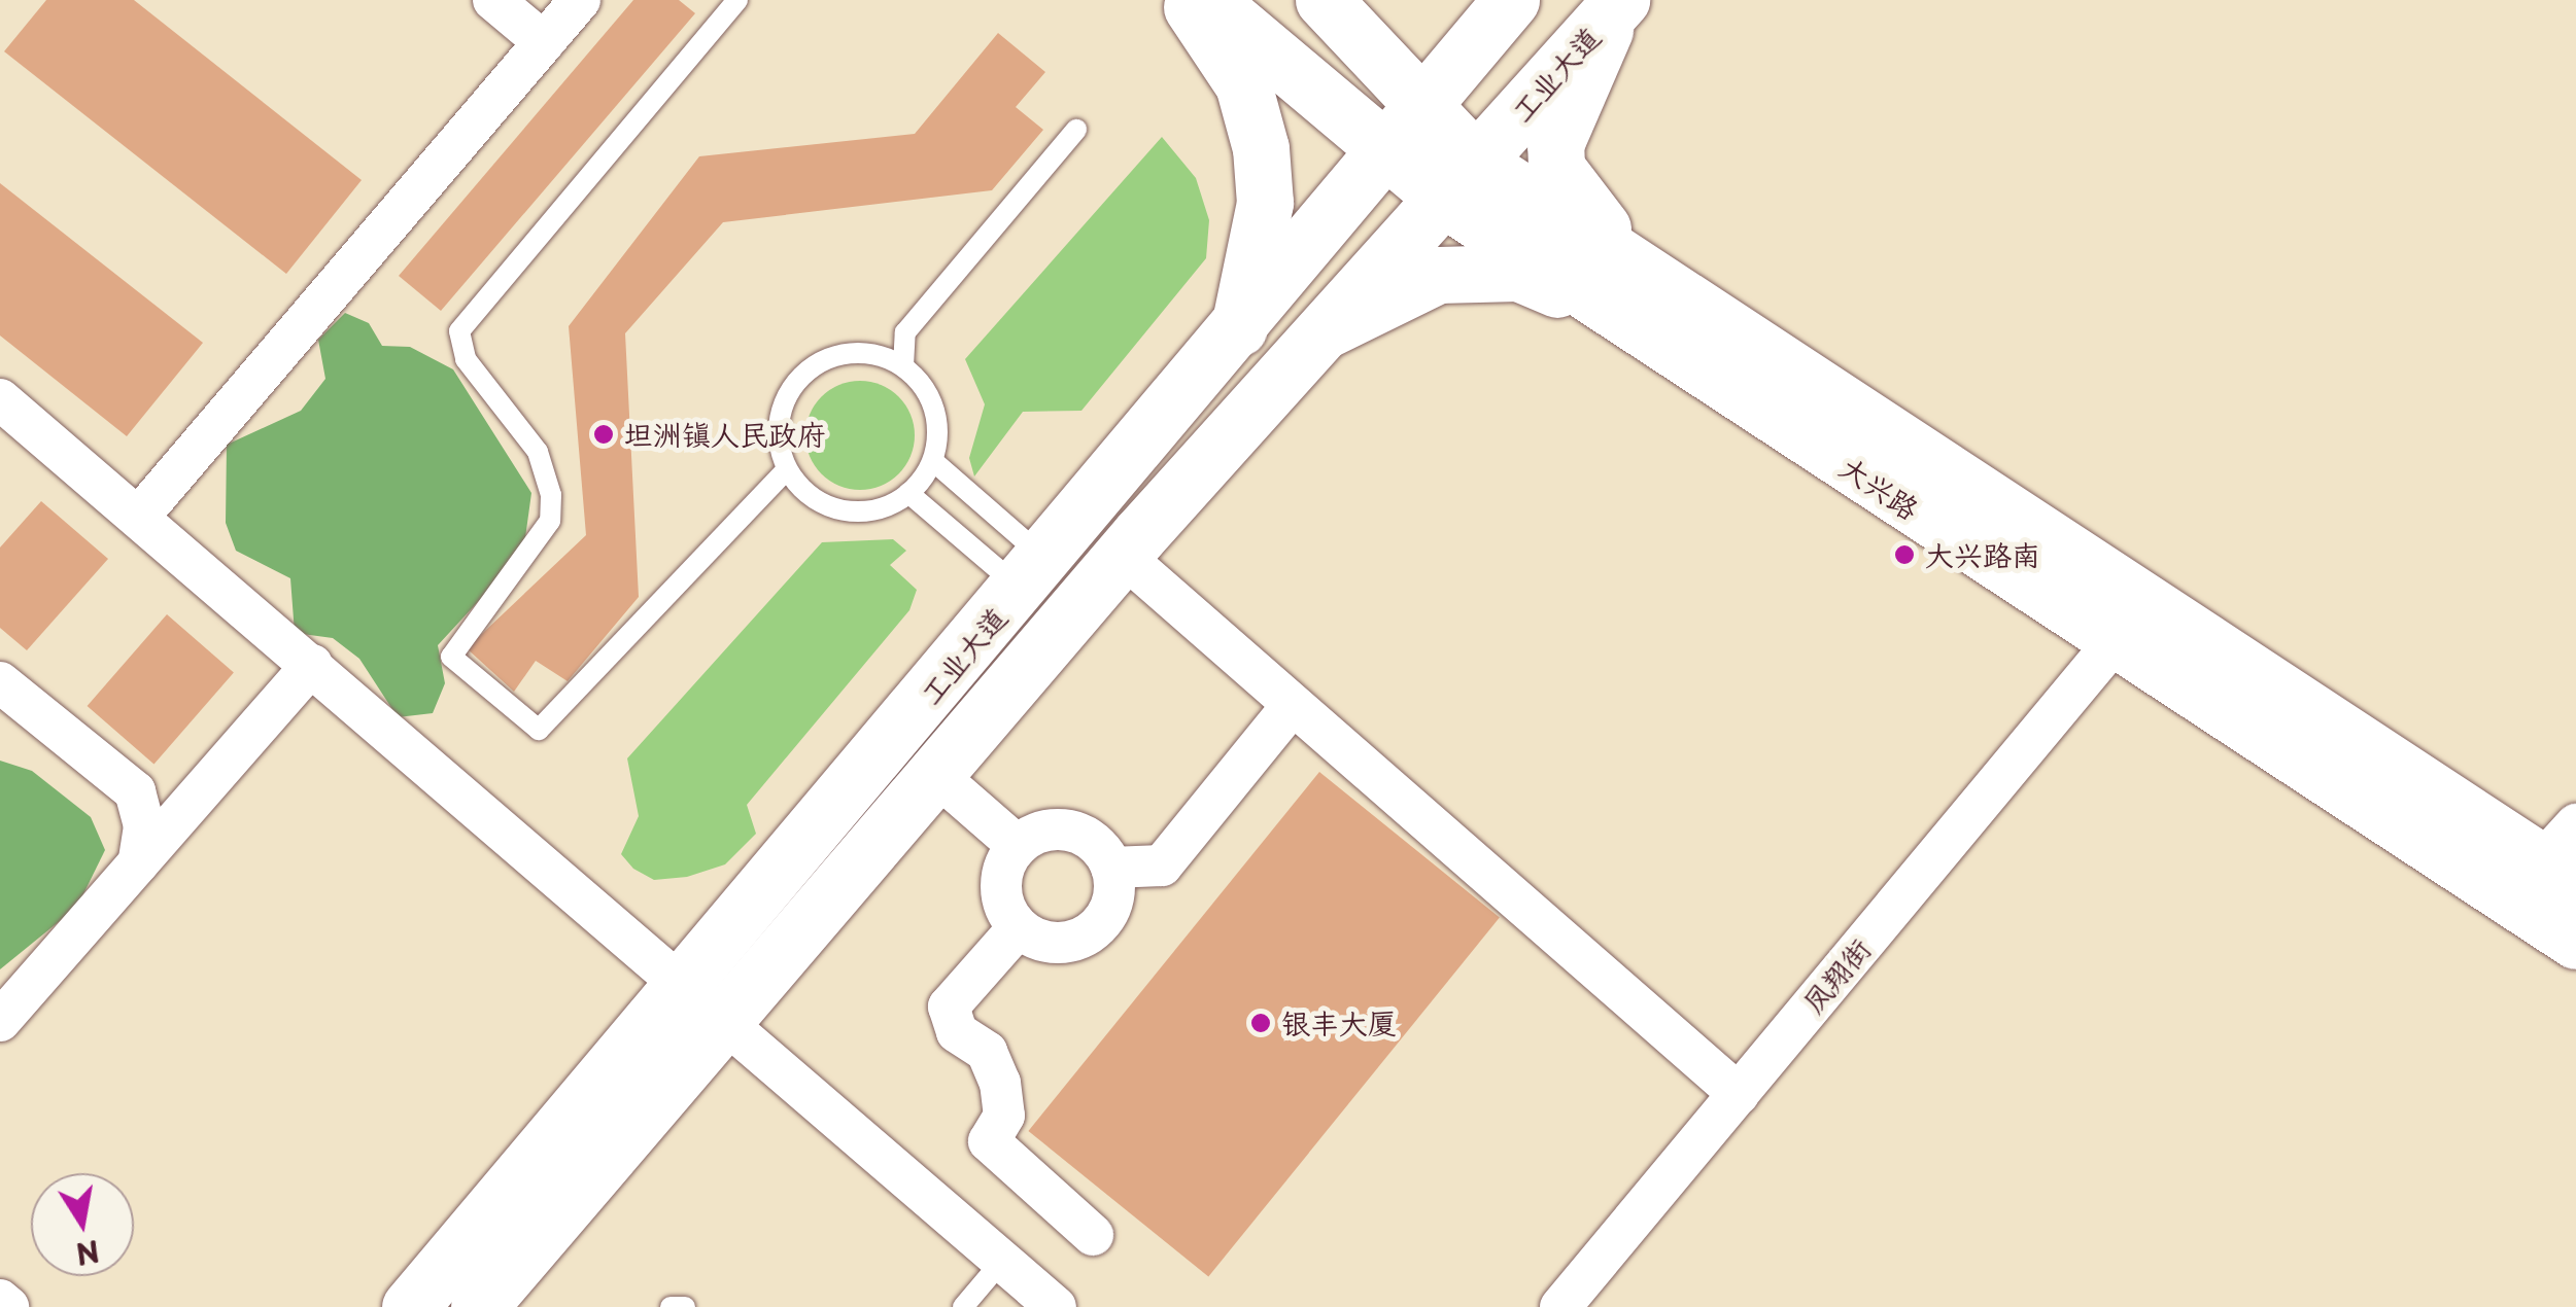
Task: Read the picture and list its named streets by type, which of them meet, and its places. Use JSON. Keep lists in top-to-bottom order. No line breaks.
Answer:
{"streets":{"main road":["工业大道","大兴路"],"street":["凤翔街"]},"crossings":[["工业大道","大兴路"],["大兴路","凤翔街"]],"places":["坦洲镇人民政府","大兴路南","银丰大厦"],"north":"bottom"}
